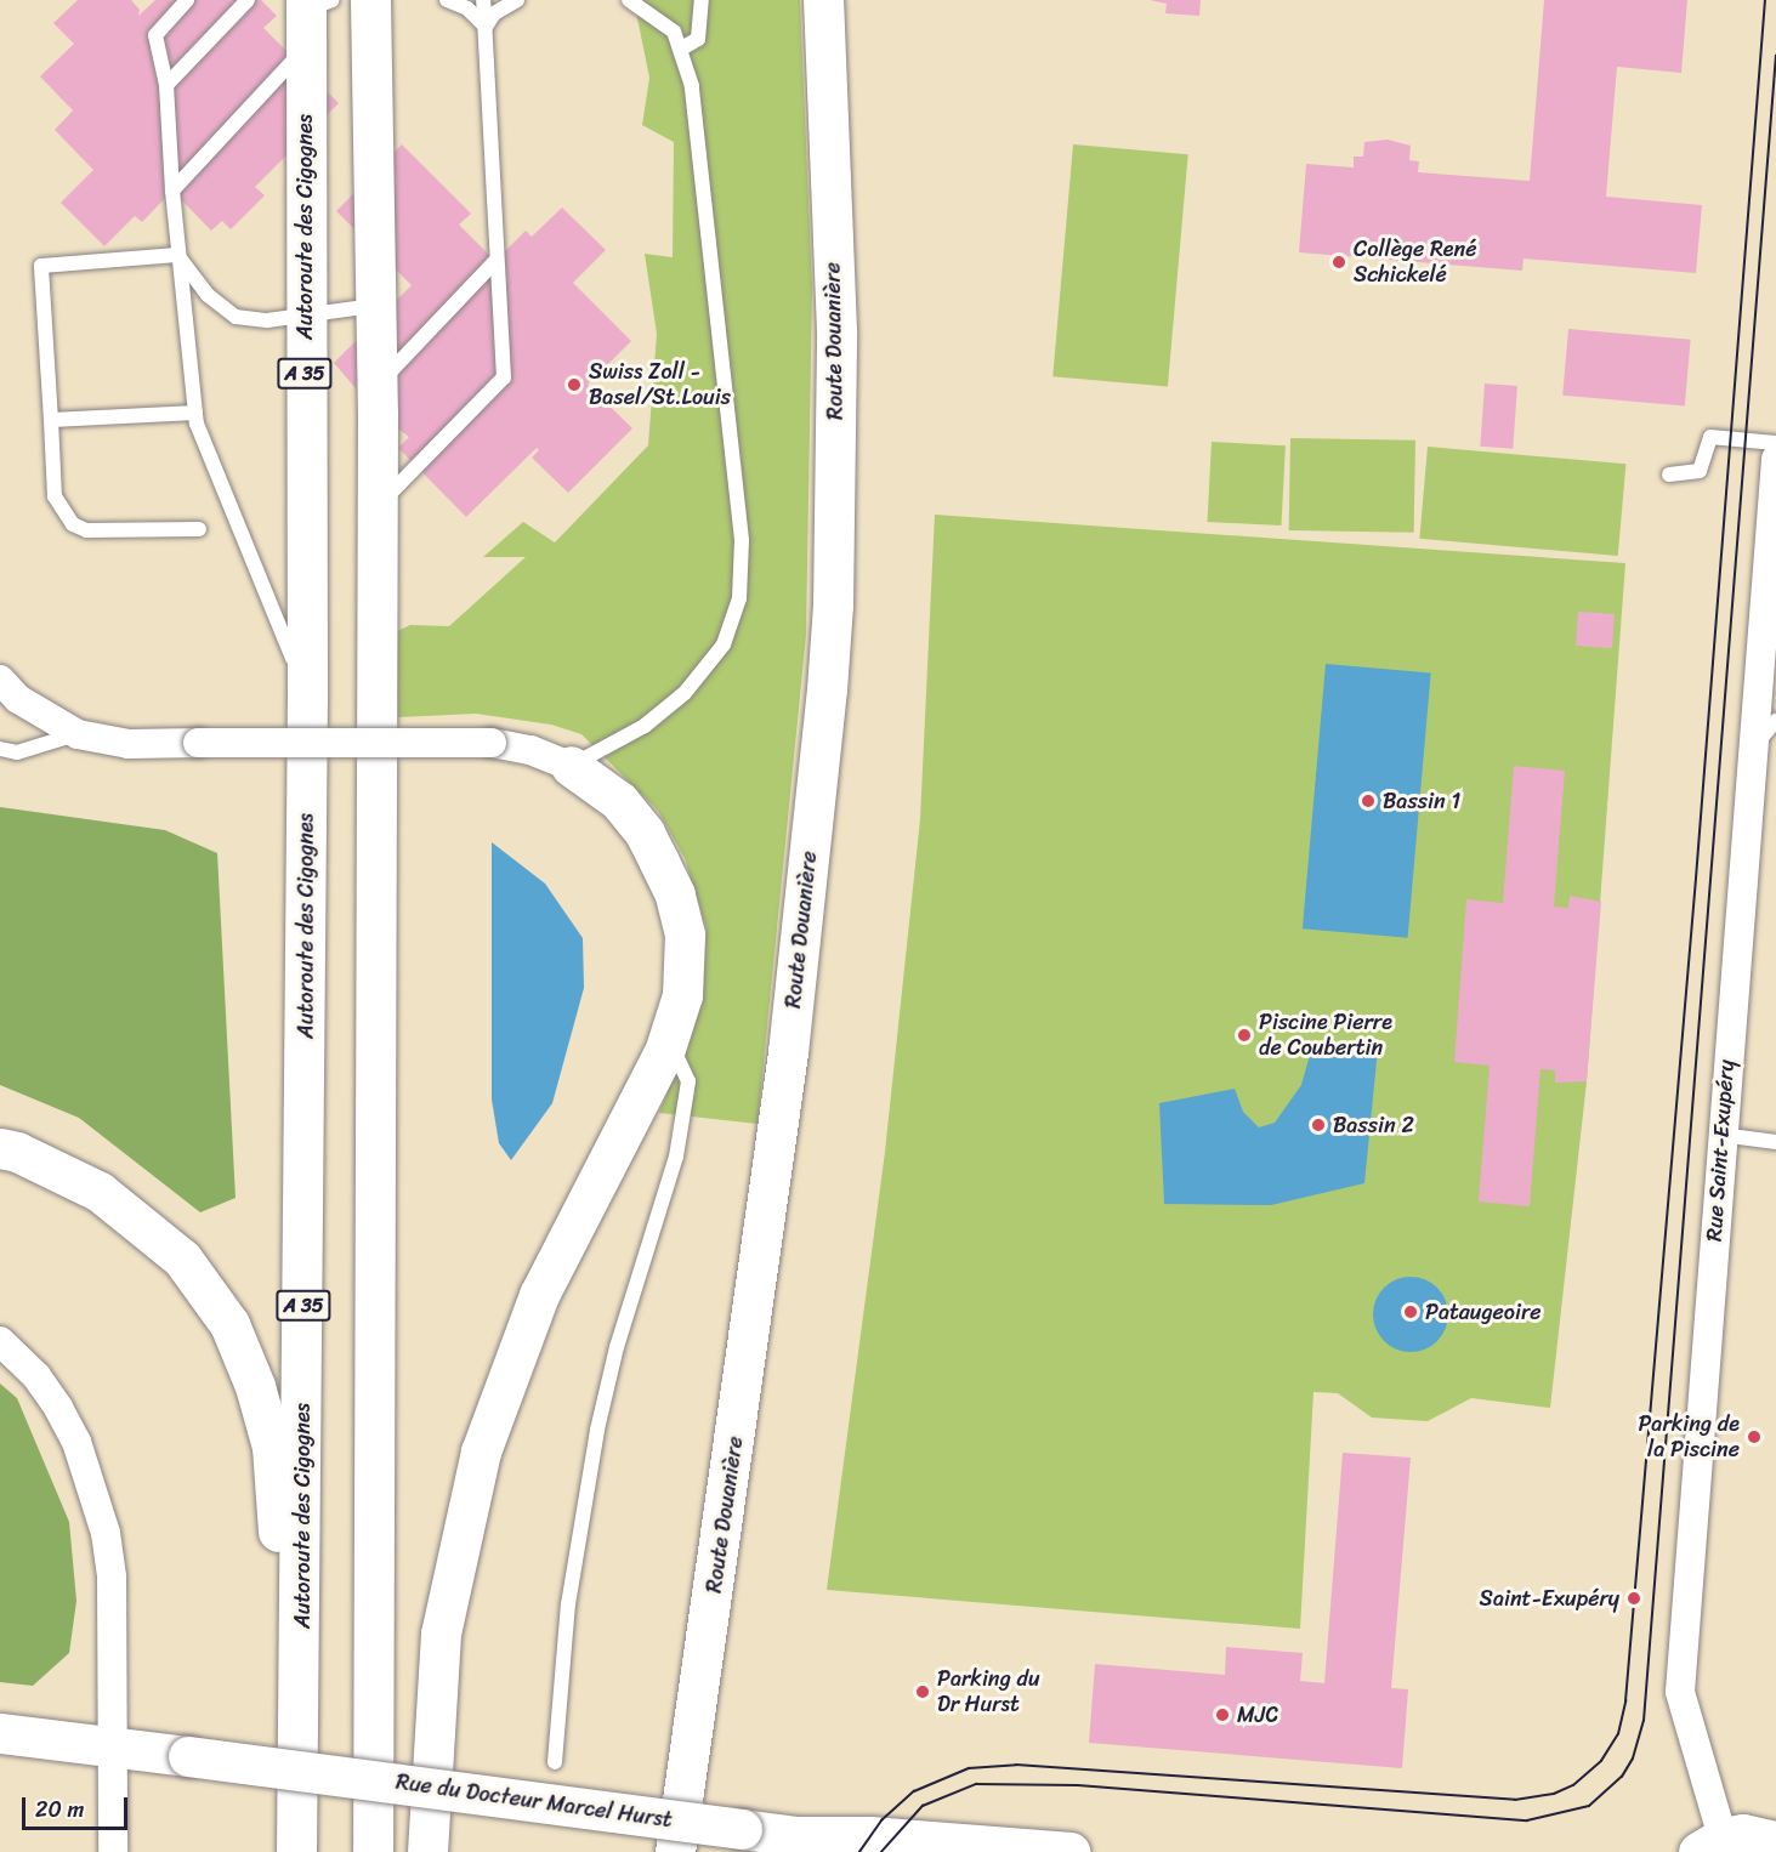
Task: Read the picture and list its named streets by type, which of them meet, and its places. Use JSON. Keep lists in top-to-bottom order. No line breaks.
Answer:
{"streets":{"main road":["Autoroute des Cigognes","Route Douanière","A 35","Rue du Docteur Marcel Hurst"],"street":["Rue Saint-Exupéry"]},"places":["Collège René Schickelé","Swiss Zoll - Basel/St.Louis","Bassin 1","Piscine Pierre de Coubertin","Bassin 2","Pataugeoire","Parking de la Piscine","Saint-Exupéry","Parking du Dr Hurst","MJC"],"scale_bar":"20 m"}
